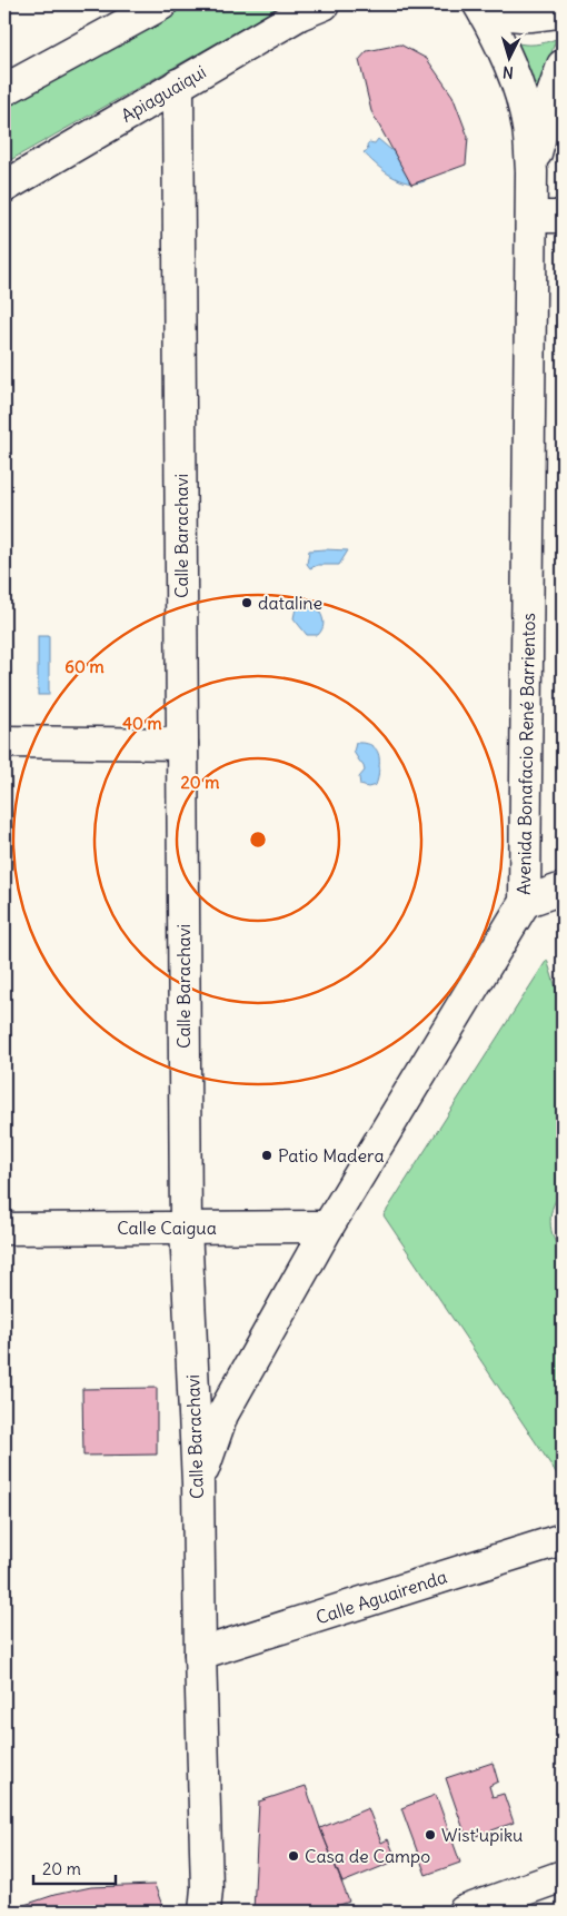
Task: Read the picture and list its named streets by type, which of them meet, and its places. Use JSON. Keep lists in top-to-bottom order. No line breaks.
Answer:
{"streets":{"street":["Apiaguaiqui","Calle Barachavi","Avenida Bonafacio René Barrientos","Calle Caigua","Calle Aguairenda"]},"crossings":[["Apiaguaiqui","Calle Barachavi"],["Calle Barachavi","Avenida Bonafacio René Barrientos"],["Calle Barachavi","Calle Caigua"],["Calle Barachavi","Calle Aguairenda"],["Avenida Bonafacio René Barrientos","Calle Caigua"]],"places":["dataline","Patio Madera","Wist'upiku","Casa de Campo"],"scale_bar":"20 m","north":"bottom","rings":["60 m","40 m","20 m"]}
